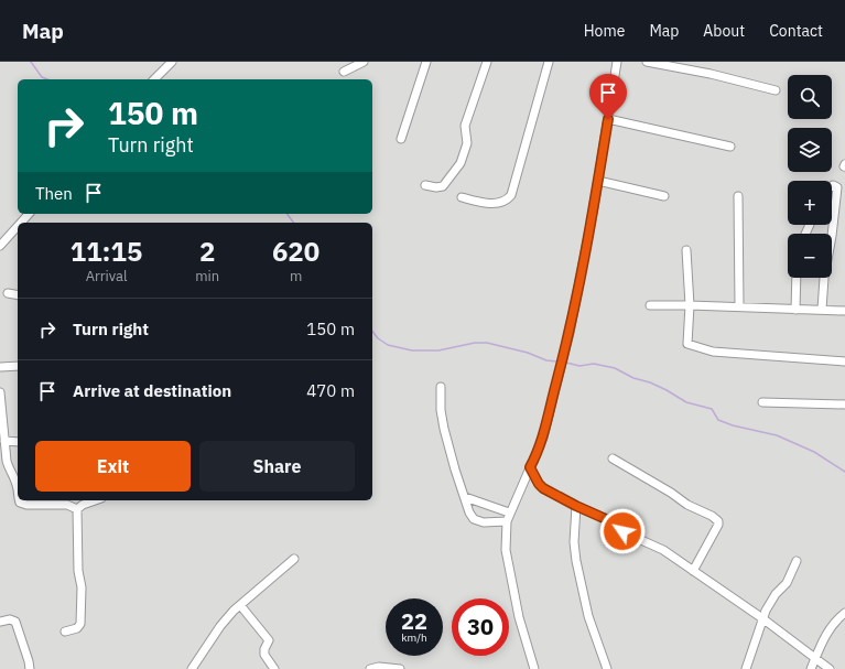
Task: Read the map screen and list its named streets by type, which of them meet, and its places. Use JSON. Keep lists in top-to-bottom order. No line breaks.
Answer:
{"page":{"header":"Map","nav":["Home","Map","About","Contact"],"map_buttons":["+","−"],"turn":["150 m","Turn right"],"then":"Then","eta":["11:15","Arrival","2","min","620","m"],"list":[{"name":"Turn right","value":"150 m"},{"name":"Arrive at destination","value":"470 m"}],"buttons":["Exit","Share"],"speed":"22 km/h","limit":"30"}}
